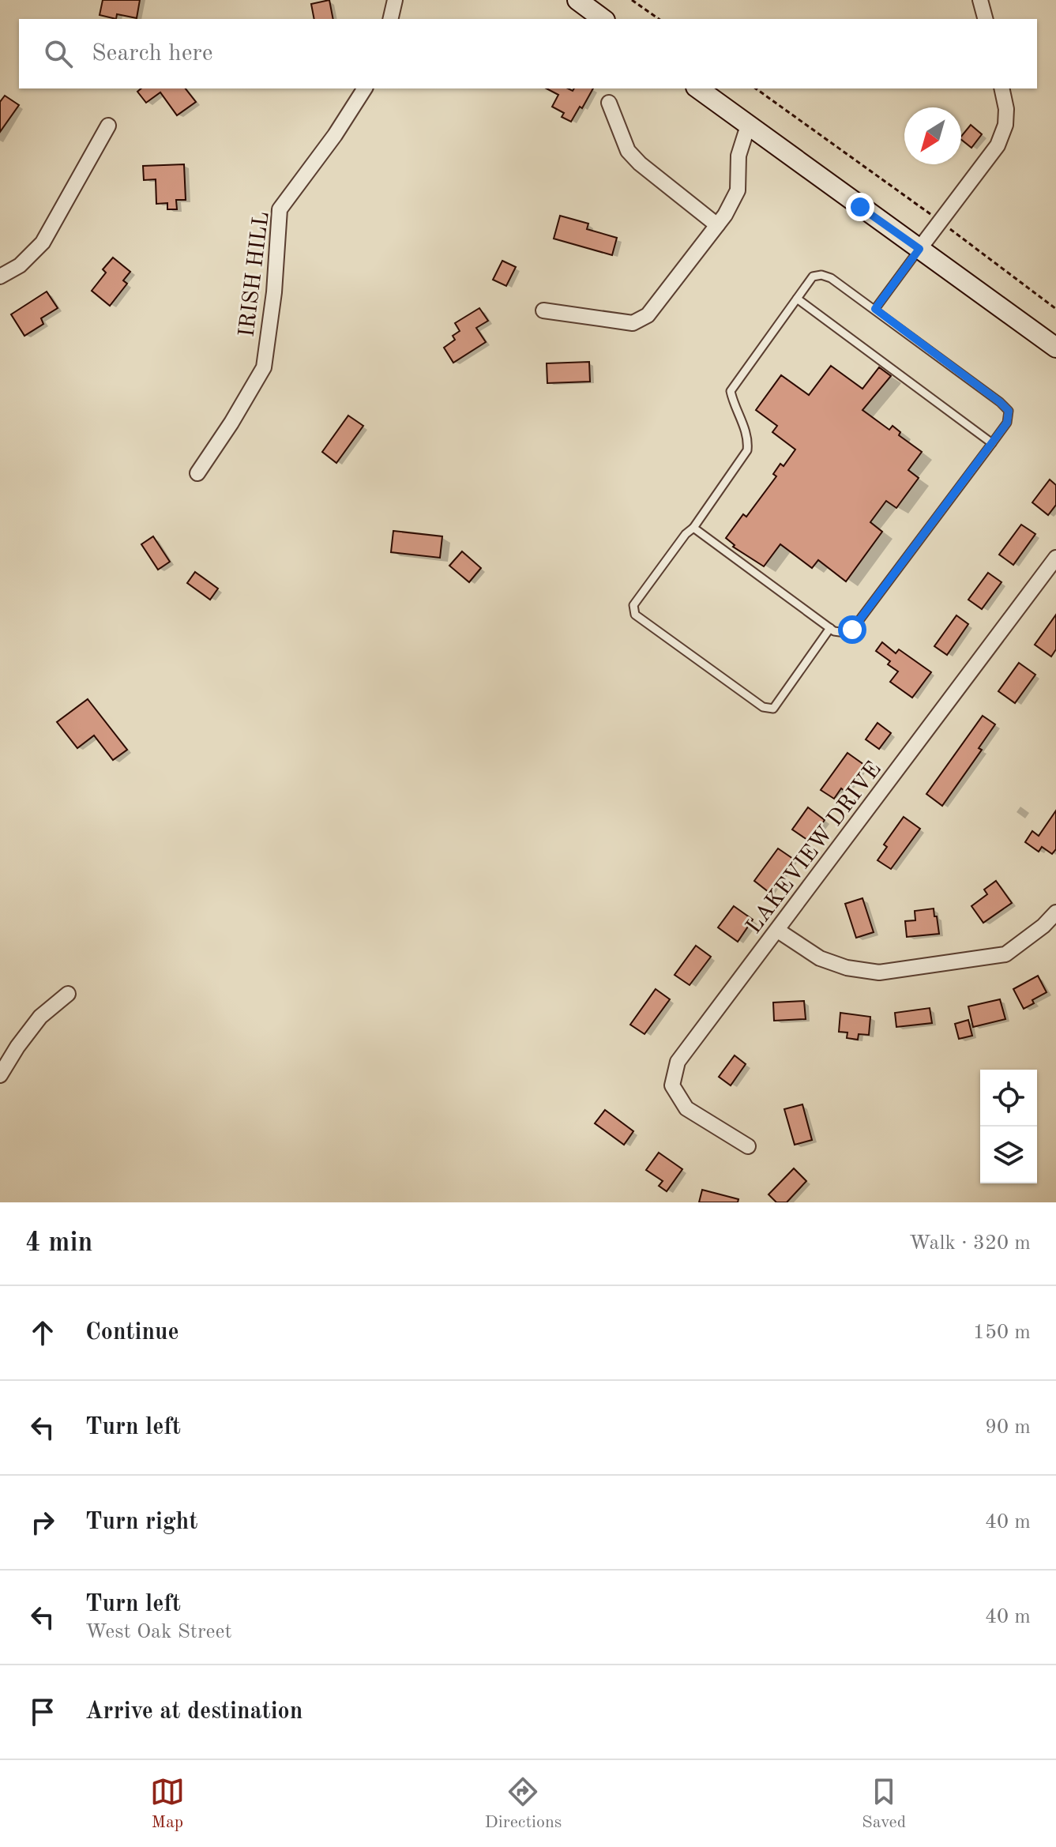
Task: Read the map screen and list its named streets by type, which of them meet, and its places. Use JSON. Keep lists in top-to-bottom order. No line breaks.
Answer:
{"streets":{"street":["IRISH HILL","LAKEVIEW DRIVE"]},"north":"bottom left","page":{"search":"Search here","heading":["4 min","Walk · 320 m"],"list":[["Continue","150 m"],["Turn left","90 m"],["Turn right","40 m"],["Turn left","West Oak Street","40 m"],"Arrive at destination"],"nav":["Map","Directions","Saved"]}}
